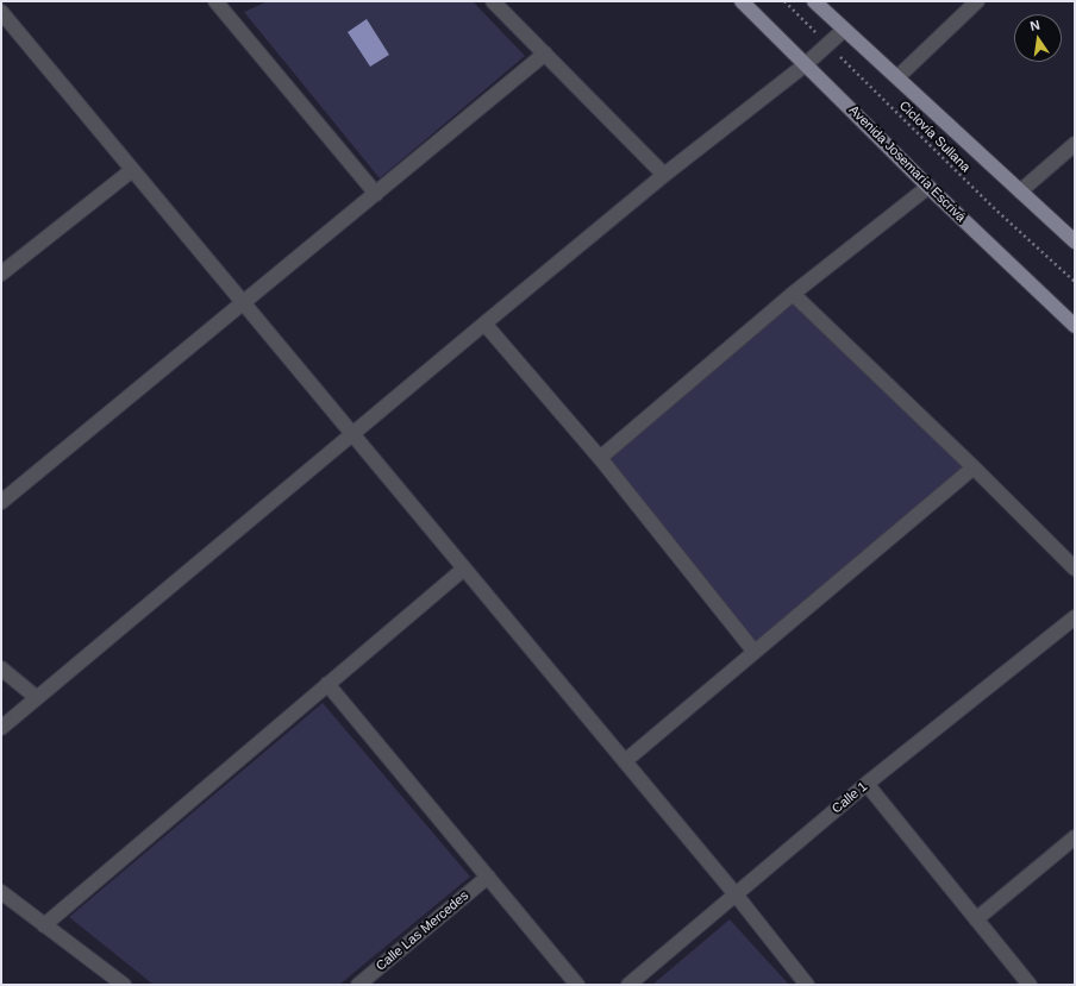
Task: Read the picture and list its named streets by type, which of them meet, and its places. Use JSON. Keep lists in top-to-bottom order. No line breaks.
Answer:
{"streets":{"main road":["Avenida Josemaría Escrivá"],"street":["Calle 1","Calle Las Mercedes"],"path":["Ciclovía Sullana"]},"north":"top"}
